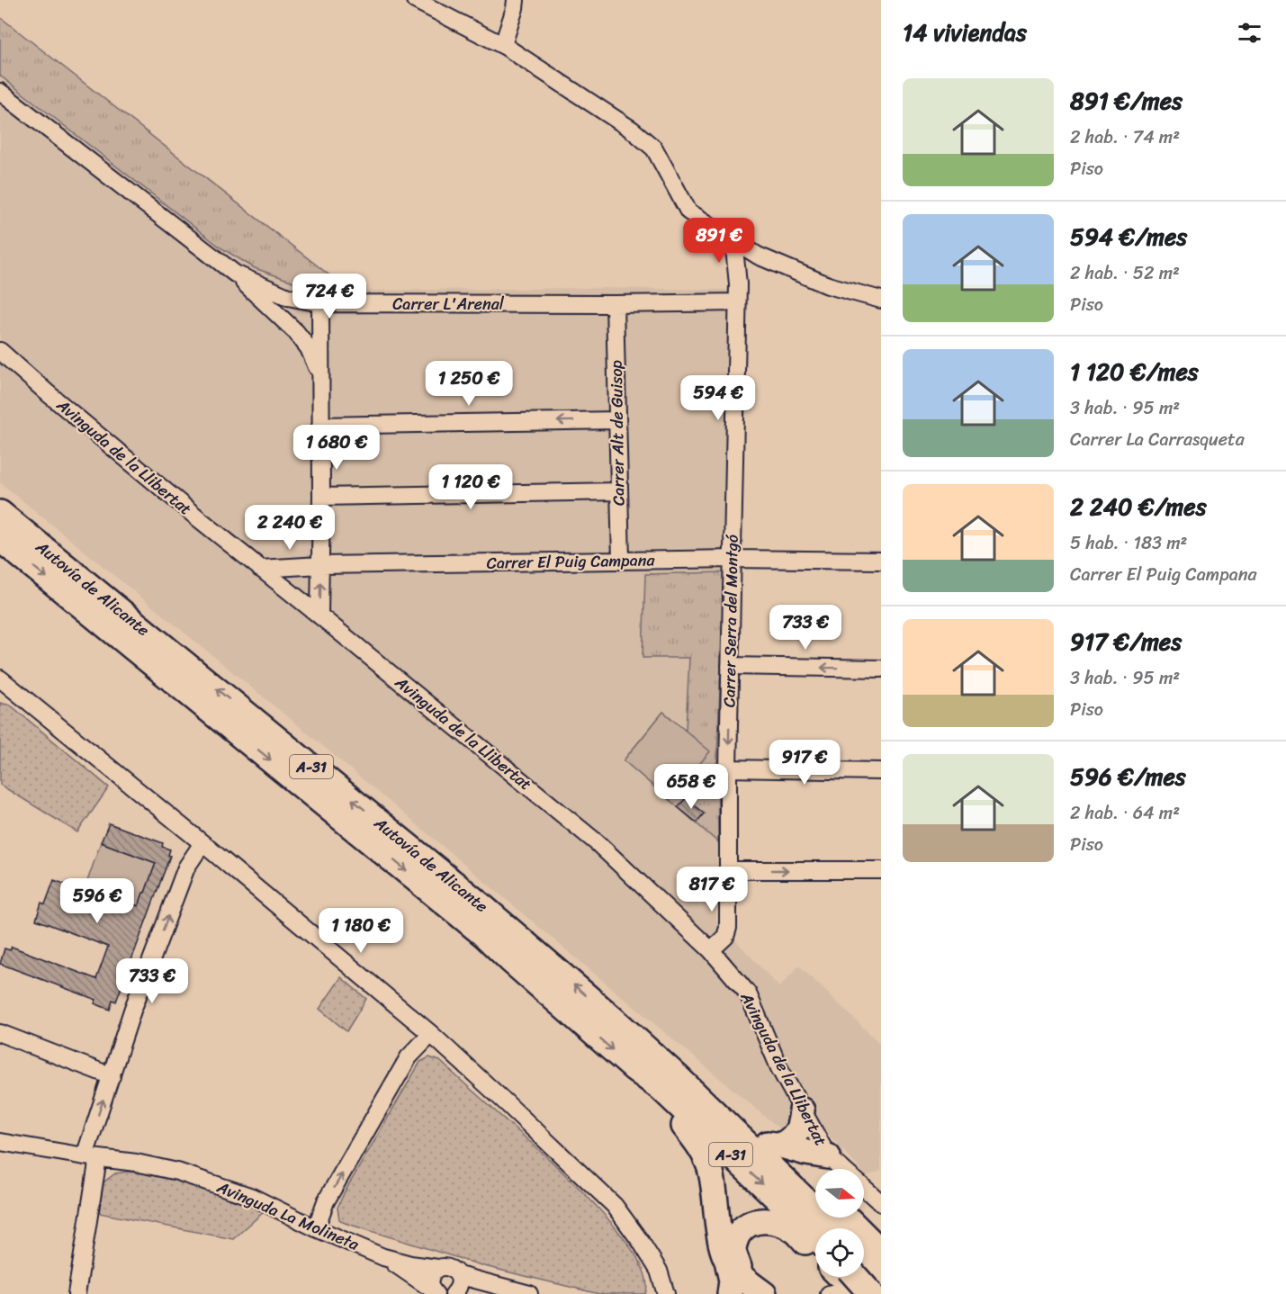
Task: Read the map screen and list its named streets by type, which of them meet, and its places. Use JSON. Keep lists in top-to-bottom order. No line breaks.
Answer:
{"streets":{"highway":["Autovía de Alicante","A-31"],"street":["Carrer L'Arenal","Carrer Alt de Guisop","Avinguda de la Llibertat","Carrer El Puig Campana","Carrer Serra del Montgó","Avinguda La Molineta"]},"crossings":[["Carrer L'Arenal","Carrer Alt de Guisop"],["Carrer L'Arenal","Carrer Serra del Montgó"],["Carrer Alt de Guisop","Carrer El Puig Campana"],["Avinguda de la Llibertat","Carrer El Puig Campana"],["Avinguda de la Llibertat","Carrer Serra del Montgó"],["Carrer El Puig Campana","Carrer Serra del Montgó"]],"north":"right","page":{"heading":"14 viviendas","list":[{"name":"891 €/mes","note":"2 hab. · 74 m² · Piso"},{"name":"594 €/mes","note":"2 hab. · 52 m² · Piso"},{"name":"1 120 €/mes","note":"3 hab. · 95 m² · Carrer La Carrasqueta"},{"name":"2 240 €/mes","note":"5 hab. · 183 m² · Carrer El Puig Campana"},{"name":"917 €/mes","note":"3 hab. · 95 m² · Piso"},{"name":"596 €/mes","note":"2 hab. · 64 m² · Piso"}],"price":["891 €","724 €","1 250 €","594 €","1 680 €","1 120 €","2 240 €","733 €","917 €","658 €","817 €","596 €","1 180 €","733 €"]}}
